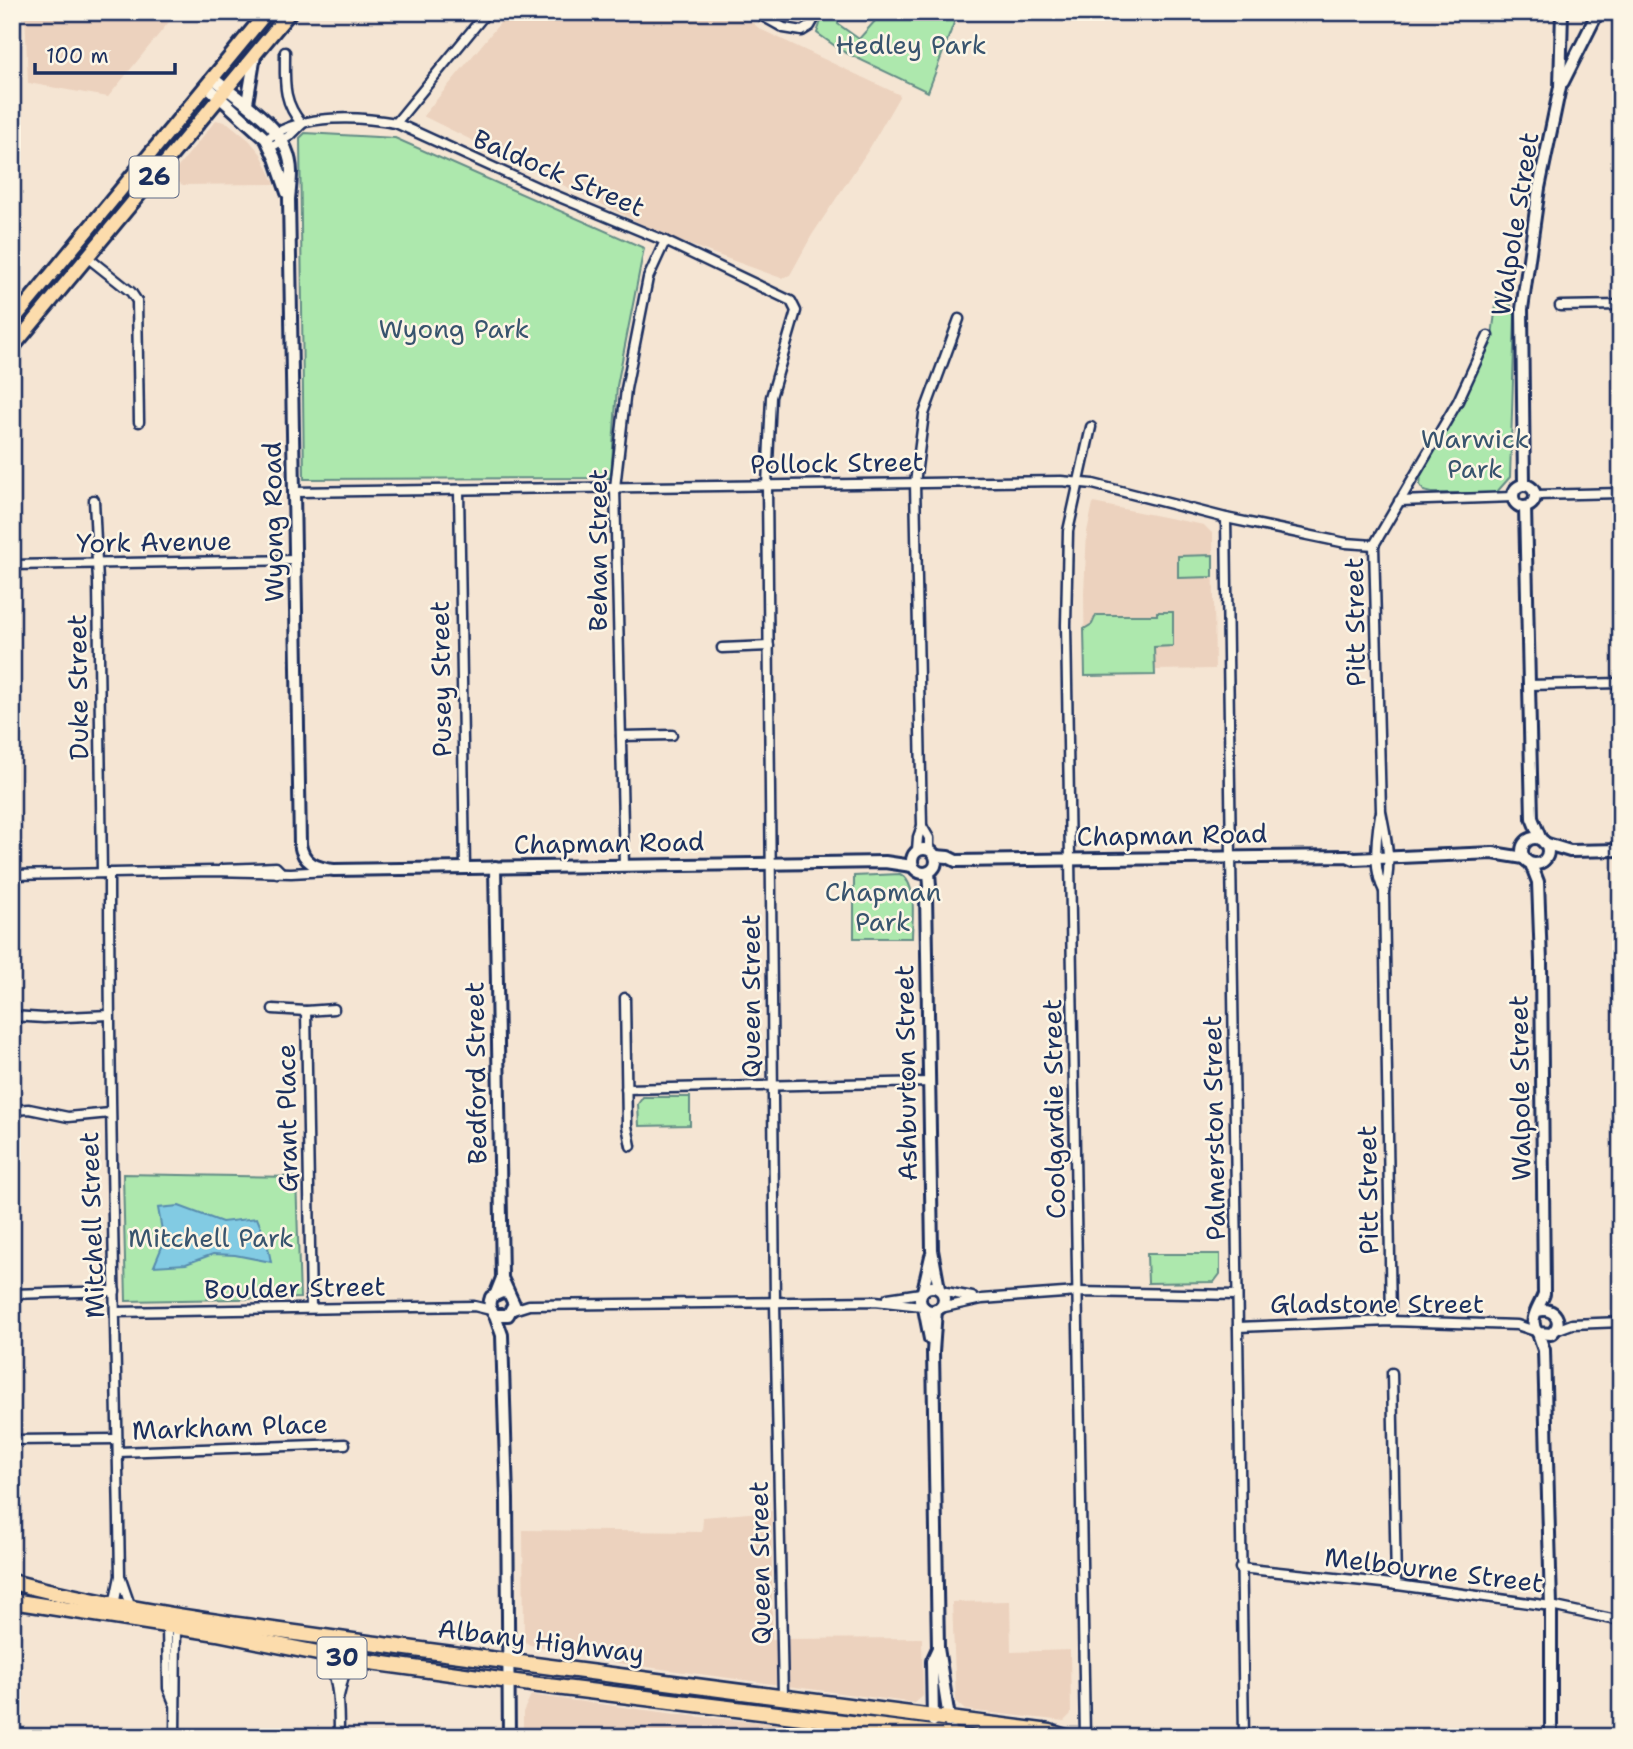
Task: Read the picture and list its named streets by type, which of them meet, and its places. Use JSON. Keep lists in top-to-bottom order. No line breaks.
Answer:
{"streets":{"highway":["Albany Highway","30"],"main road":["26"],"street":["Baldock Street","Walpole Street","Pollock Street","Wyong Road","York Avenue","Behan Street","Pitt Street","Pusey Street","Duke Street","Chapman Road","Queen Street","Bedford Street","Ashburton Street","Coolgardie Street","Grant Place","Palmerston Street","Mitchell Street","Boulder Street","Gladstone Street","Markham Place","Melbourne Street"]},"crossings":[["Baldock Street","Wyong Road"],["Baldock Street","Behan Street"],["Baldock Street","Queen Street"],["26","Wyong Road"],["Walpole Street","Chapman Road"],["Walpole Street","Gladstone Street"],["Pollock Street","Wyong Road"],["Pollock Street","Behan Street"],["Pollock Street","Pitt Street"],["Pollock Street","Pusey Street"],["Pollock Street","Queen Street"],["Pollock Street","Coolgardie Street"],["Pollock Street","Palmerston Street"],["Wyong Road","York Avenue"],["Wyong Road","Chapman Road"],["York Avenue","Duke Street"],["Behan Street","Chapman Road"],["Pitt Street","Chapman Road"],["Pitt Street","Gladstone Street"],["Pusey Street","Chapman Road"],["Duke Street","Chapman Road"],["Duke Street","Mitchell Street"],["Chapman Road","Queen Street"],["Chapman Road","Bedford Street"],["Chapman Road","Ashburton Street"],["Chapman Road","Coolgardie Street"],["Chapman Road","Palmerston Street"],["Chapman Road","Mitchell Street"],["Queen Street","Albany Highway"],["Bedford Street","Boulder Street"],["Grant Place","Boulder Street"],["Palmerston Street","Gladstone Street"],["Palmerston Street","Melbourne Street"],["Mitchell Street","Boulder Street"],["Mitchell Street","Markham Place"],["Mitchell Street","Albany Highway"]],"parks":["Hedley Park","Wyong Park","Warwick Park","Chapman Park","Mitchell Park"],"scale_bar":"100 m"}
